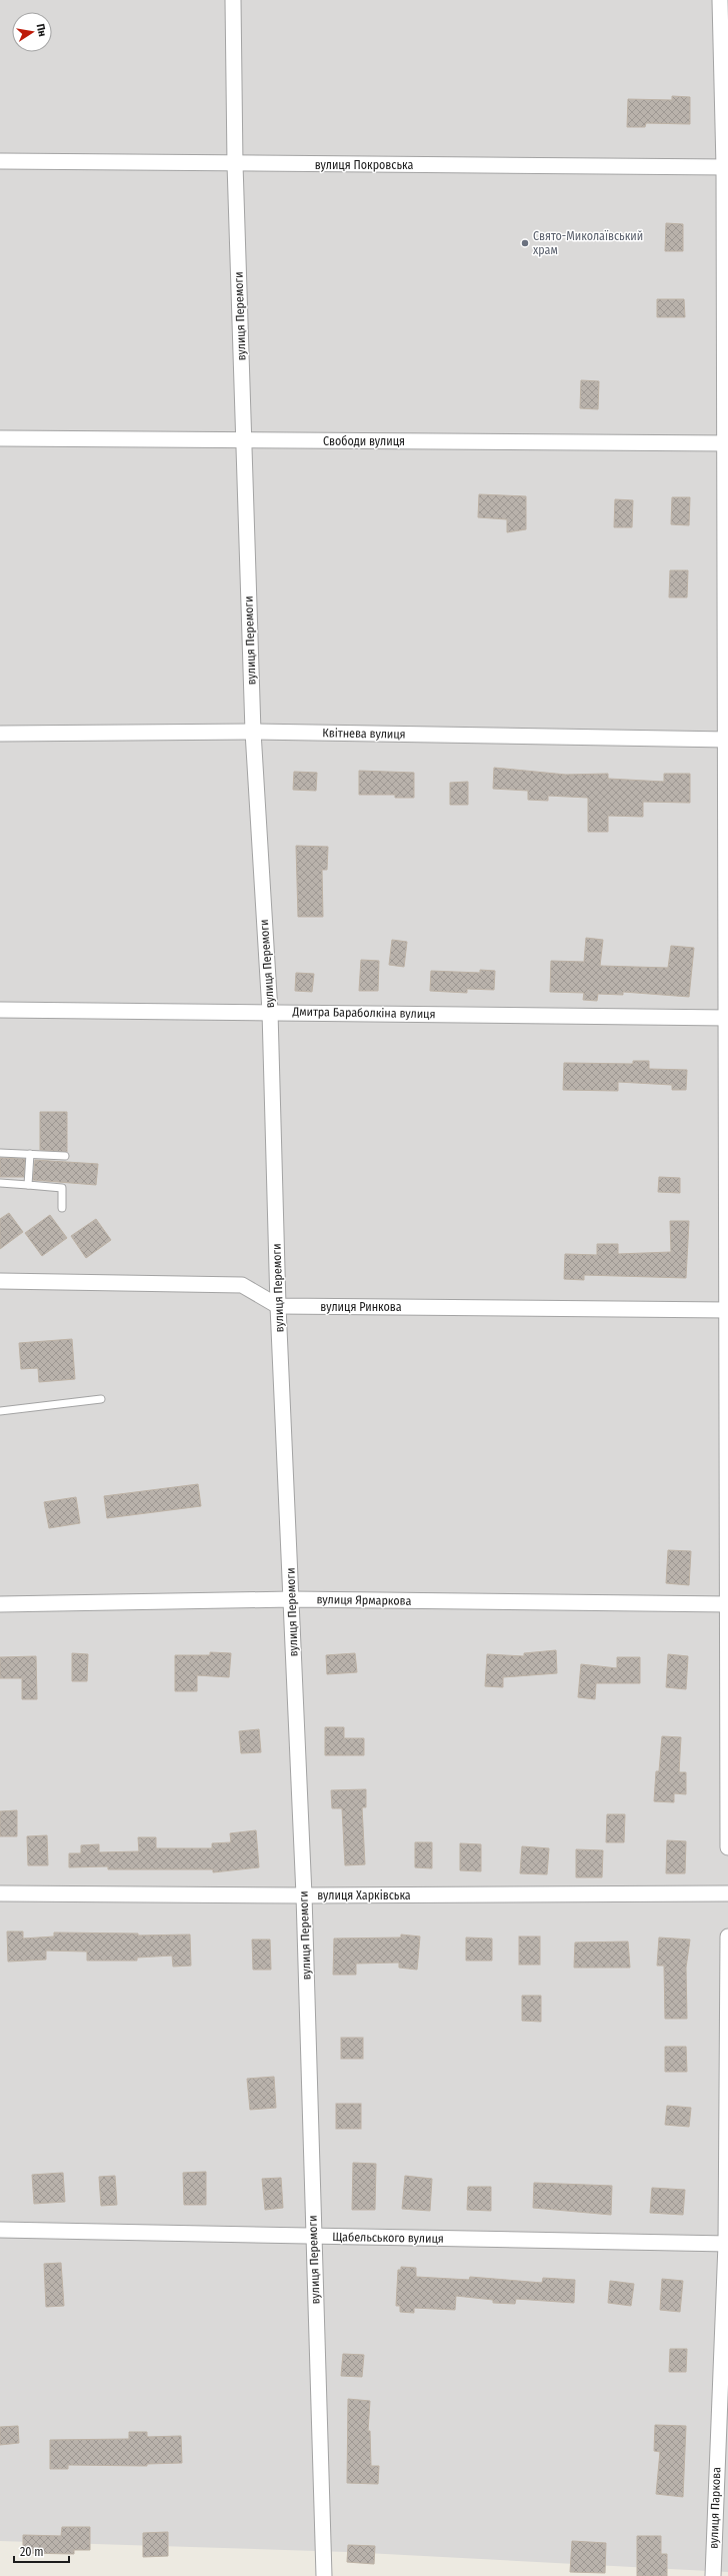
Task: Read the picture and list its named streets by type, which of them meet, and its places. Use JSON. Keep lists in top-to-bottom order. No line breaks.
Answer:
{"streets":{"street":["вулиця Покровська","вулиця Перемоги","Свободи вулиця","Квітнева вулиця","Дмитра Бараболкіна вулиця","вулиця Ринкова","вулиця Ярмаркова","вулиця Харківська","Щабельського вулиця","вулиця Паркова"]},"crossings":[["вулиця Покровська","вулиця Перемоги"],["вулиця Перемоги","Свободи вулиця"],["вулиця Перемоги","Квітнева вулиця"],["вулиця Перемоги","Дмитра Бараболкіна вулиця"],["вулиця Перемоги","вулиця Ринкова"],["вулиця Перемоги","вулиця Ярмаркова"],["вулиця Перемоги","вулиця Харківська"],["вулиця Перемоги","Щабельського вулиця"],["Щабельського вулиця","вулиця Паркова"]],"places":["Свято-Миколаївський храм"],"scale_bar":"20 m","north":"right"}
